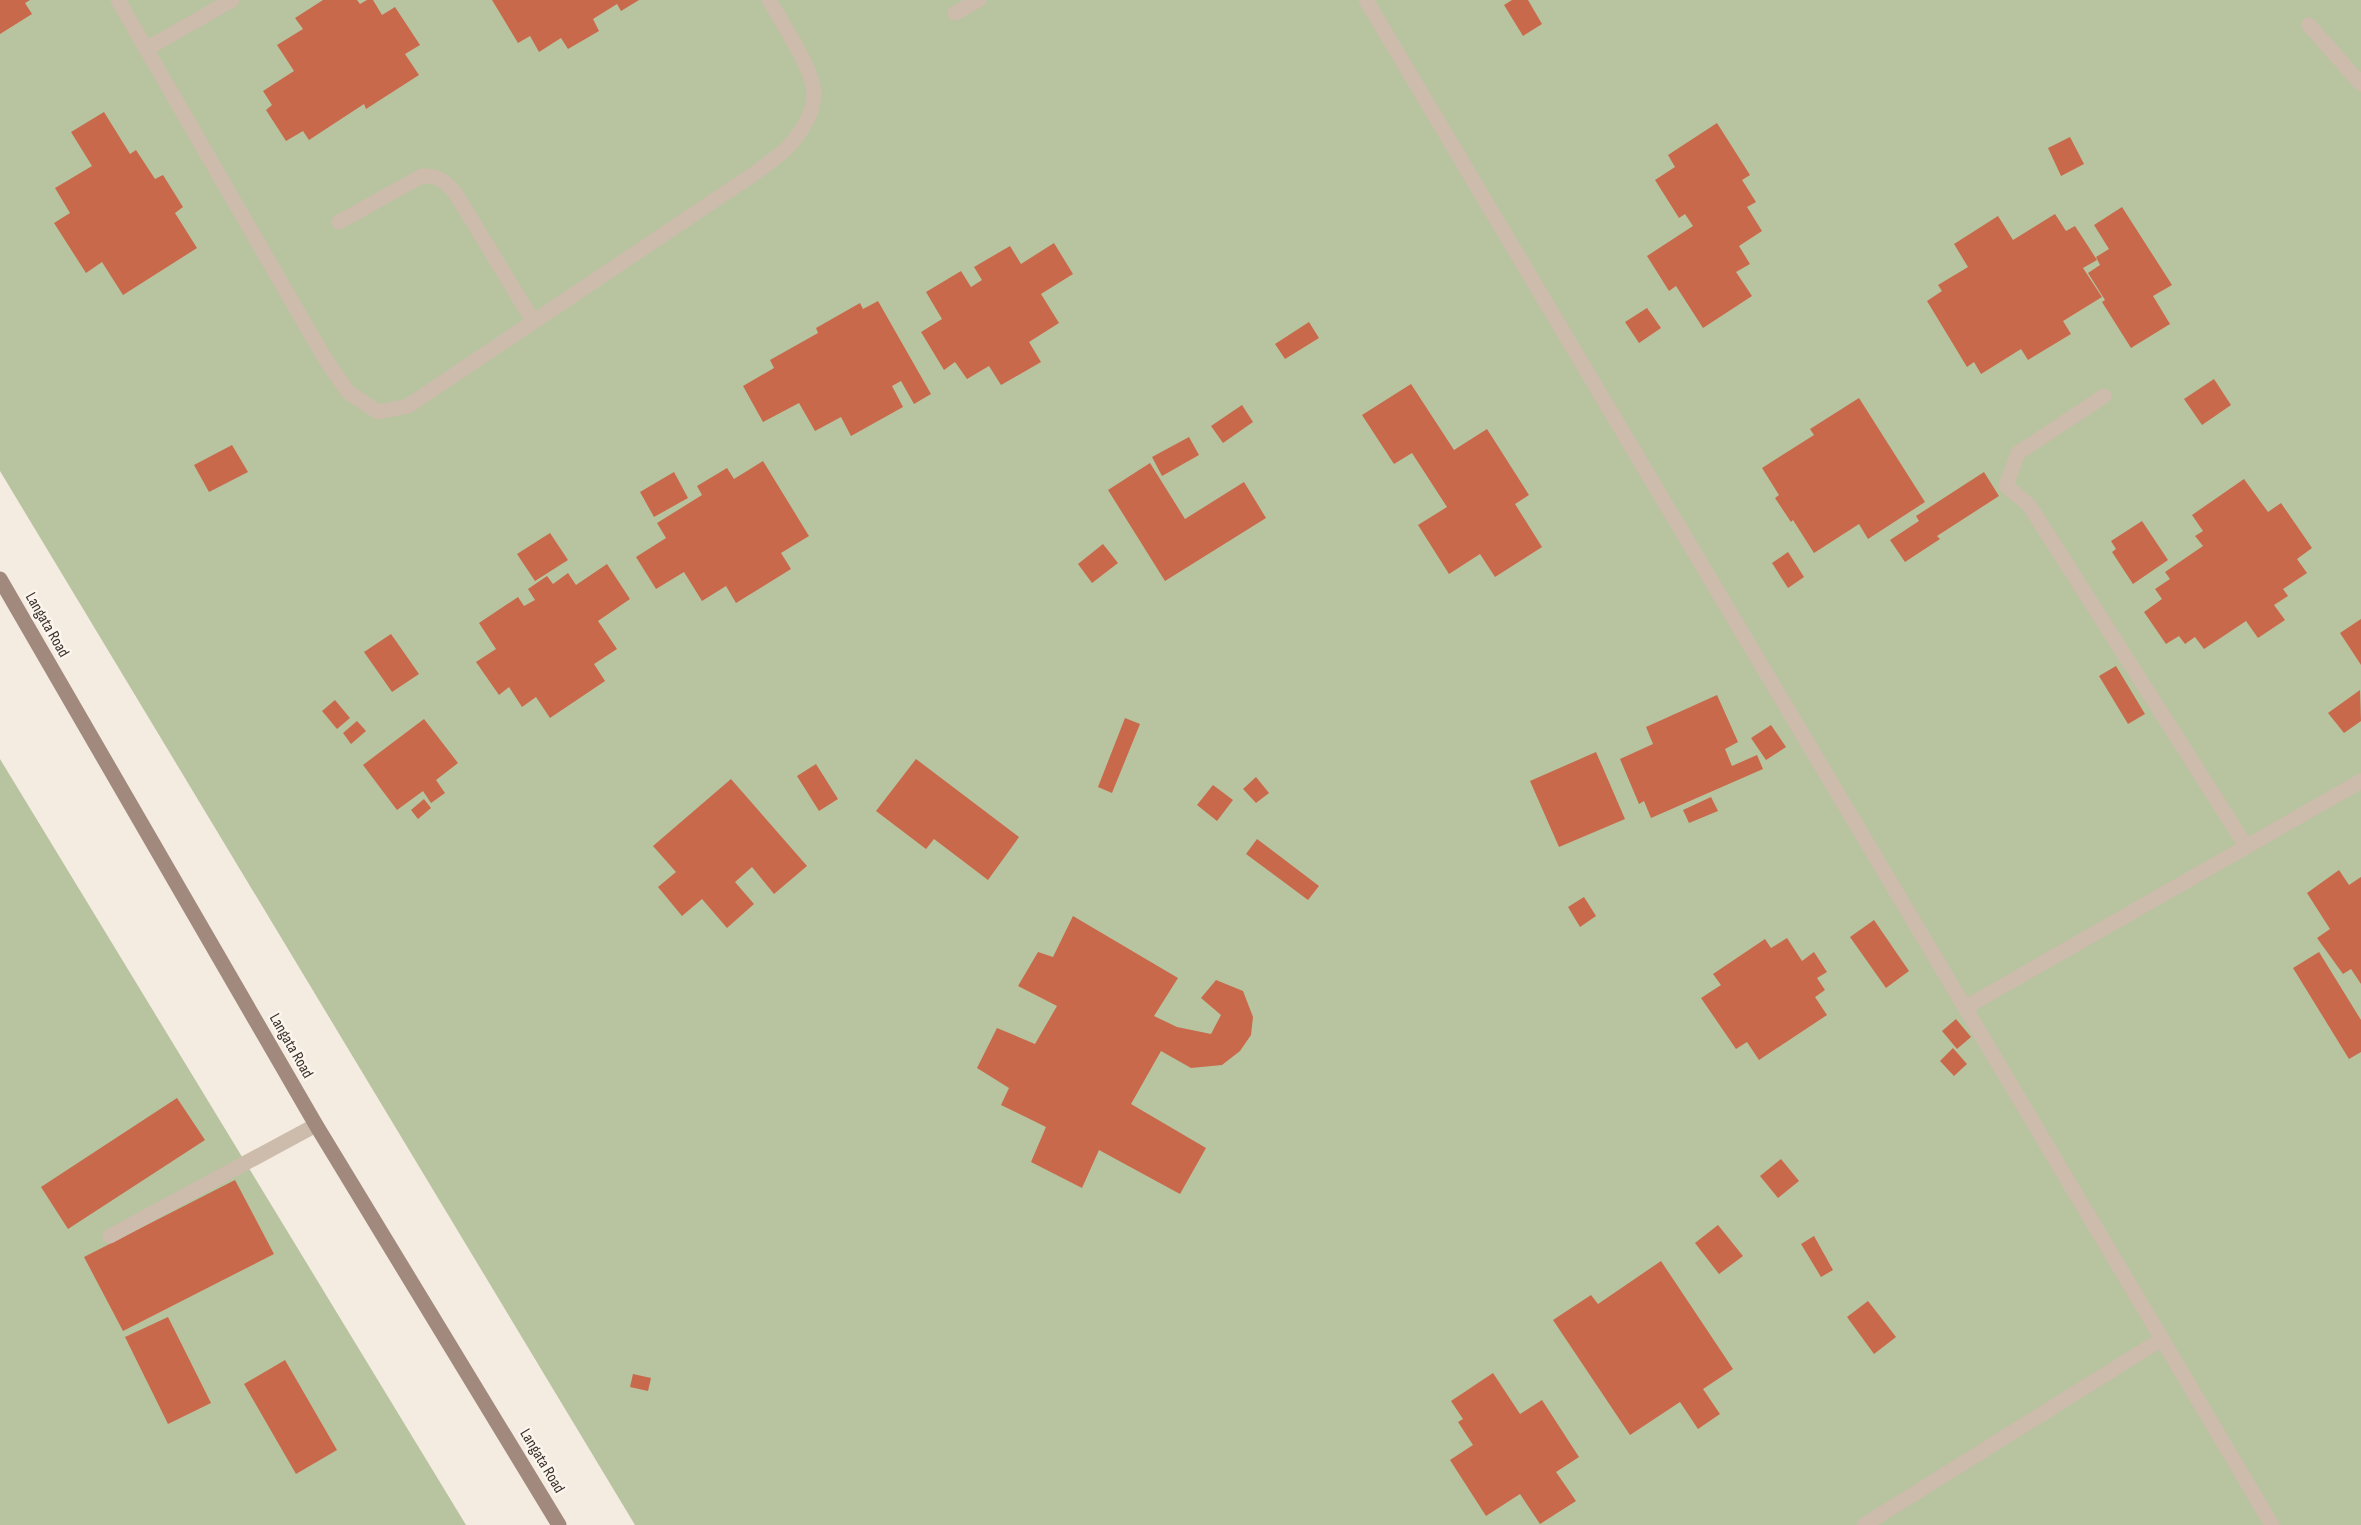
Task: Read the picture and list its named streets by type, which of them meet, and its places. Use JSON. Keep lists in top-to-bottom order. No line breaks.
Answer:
{"streets":{"main road":["Langata Road"]}}
